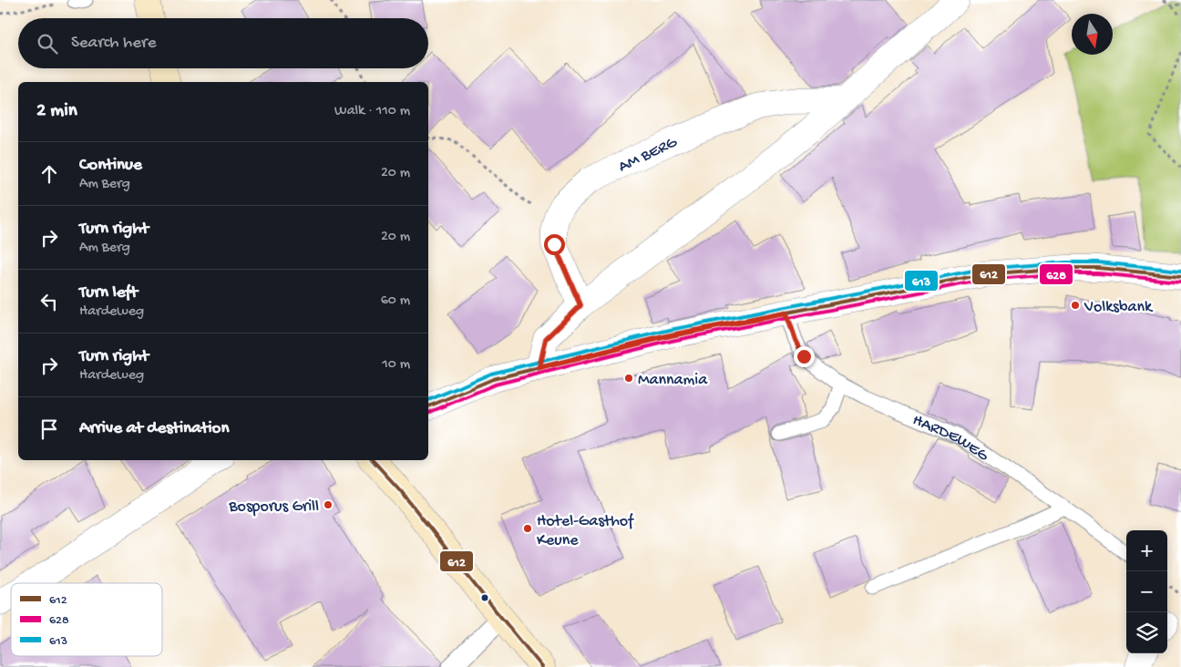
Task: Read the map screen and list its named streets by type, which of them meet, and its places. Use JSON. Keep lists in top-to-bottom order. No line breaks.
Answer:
{"streets":{"street":["AM BERG"],"lane":["HARDEWEG"]},"places":["Volksbank","Mannamia","Bosporus Grill","Hotel-Gasthof Keune"],"lines":["transit line 613","transit line 612","transit line 628"],"legend":["612","628","613"],"north":"bottom","page":{"search":"Search here","heading":["2 min","Walk · 110 m"],"list":[["Continue","Am Berg","20 m"],["Turn right","Am Berg","20 m"],["Turn left","Hardeweg","60 m"],["Turn right","Hardeweg","10 m"],"Arrive at destination"],"map_buttons":["+","−"]}}
